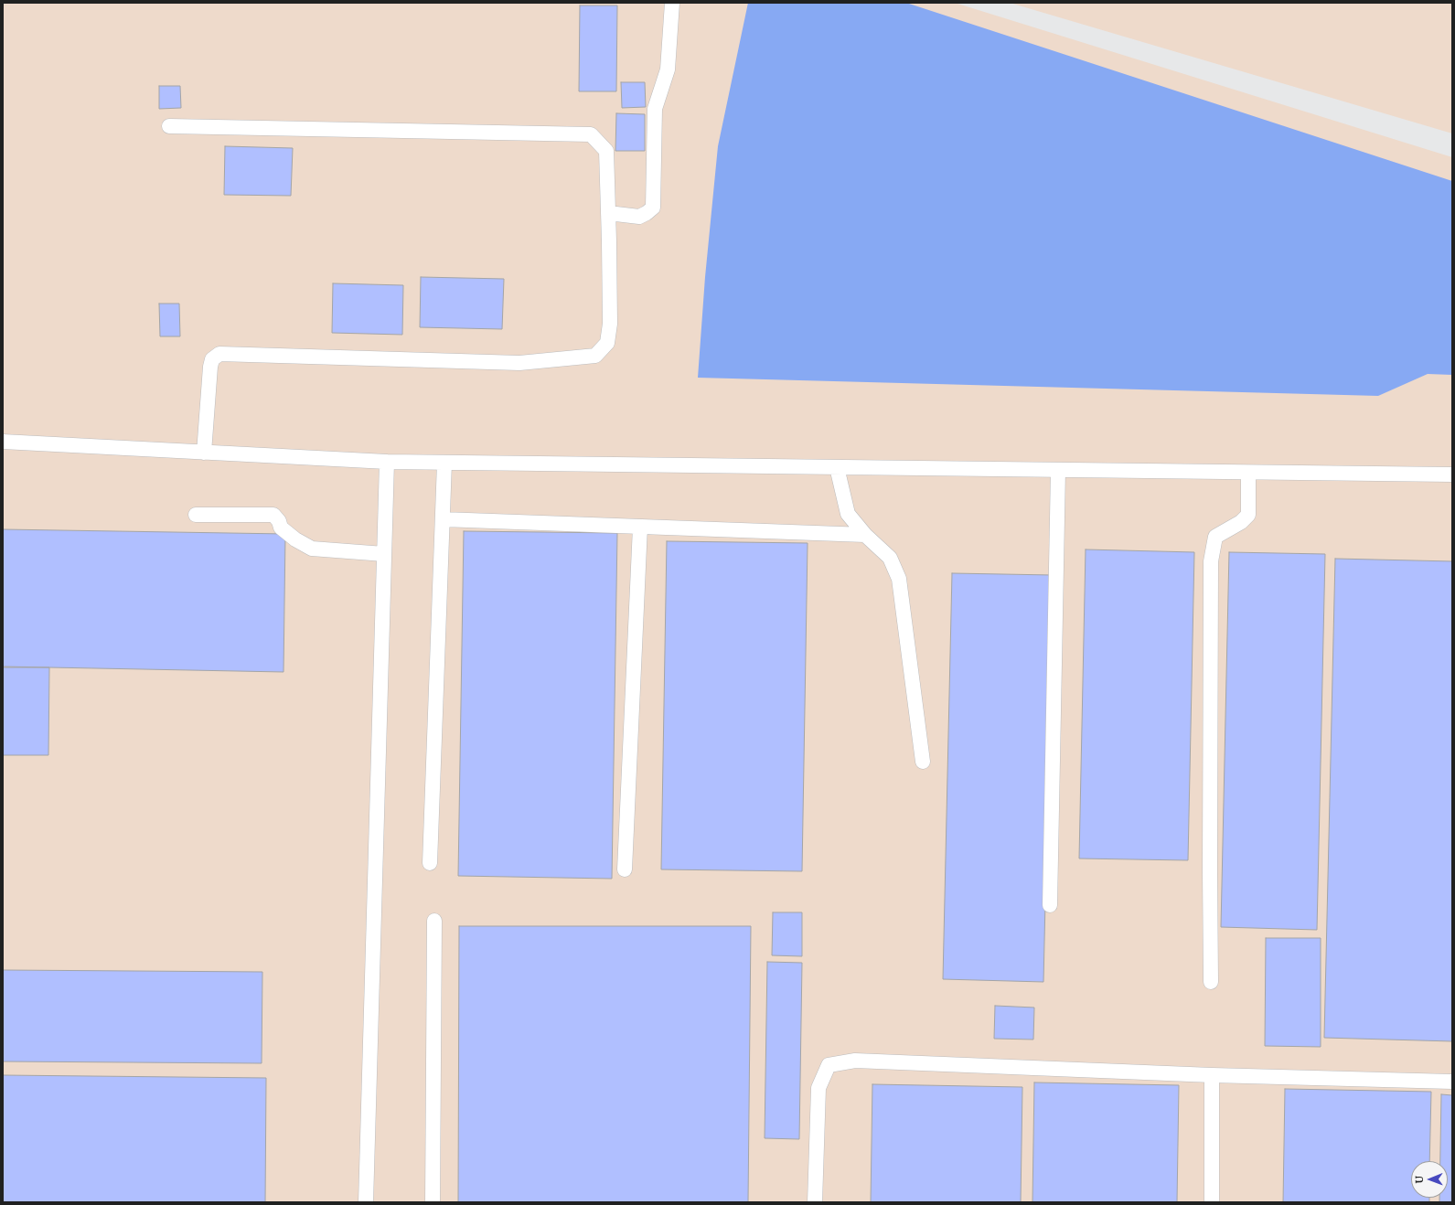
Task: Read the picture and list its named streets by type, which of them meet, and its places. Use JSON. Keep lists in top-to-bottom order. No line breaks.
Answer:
{"north":"left"}
